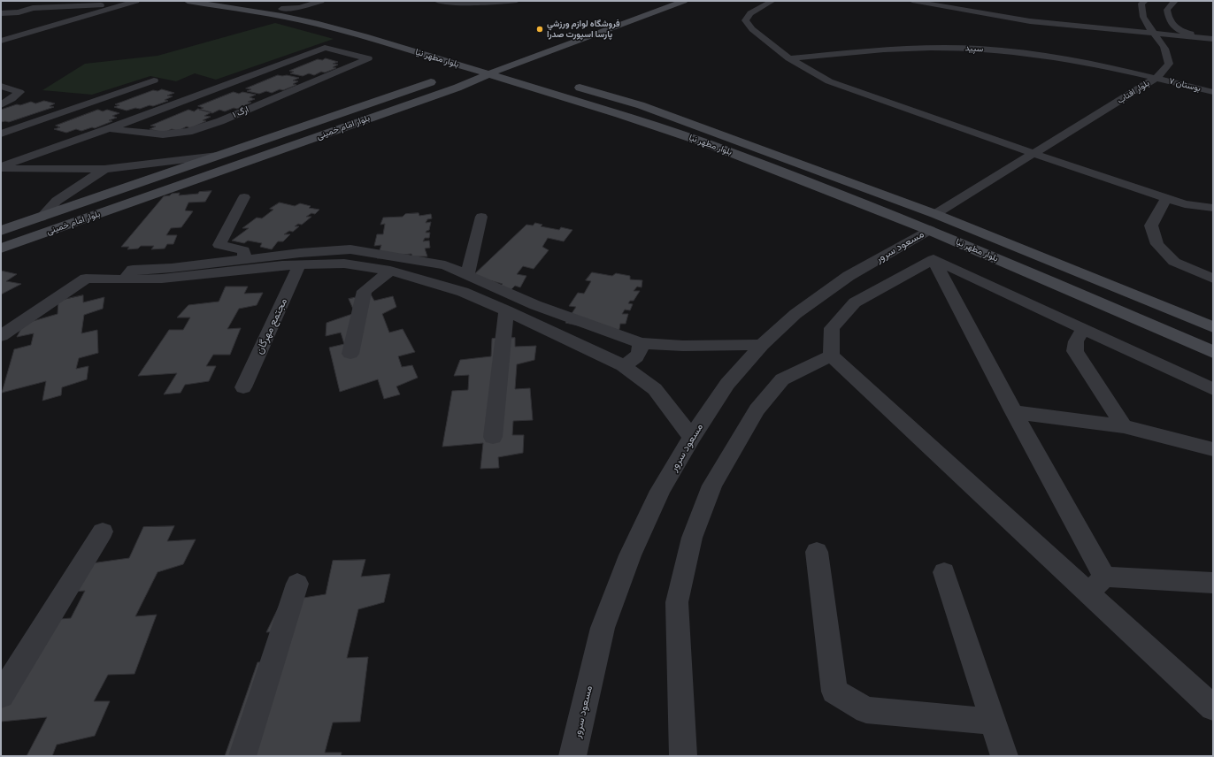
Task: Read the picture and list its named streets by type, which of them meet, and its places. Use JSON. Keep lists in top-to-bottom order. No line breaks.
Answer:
{"streets":{"main road":["بلوار مطهر نیا","بلوار امام خمینی"],"street":["سپید","بوستان ۷","بلوار افتاب","ارگ ۱","مسعود سرور","مجتمع مهرگان"]},"crossings":[["سپید","بوستان ۷"],["سپید","بلوار افتاب"],["بلوار مطهر نیا","بلوار افتاب"],["بلوار مطهر نیا","بلوار امام خمینی"],["بلوار مطهر نیا","مسعود سرور"],["بوستان ۷","بلوار افتاب"],["بلوار افتاب","مسعود سرور"]],"places":["فروشگاه لوازم ورزشي پارسا اسپورت صدرا"]}
